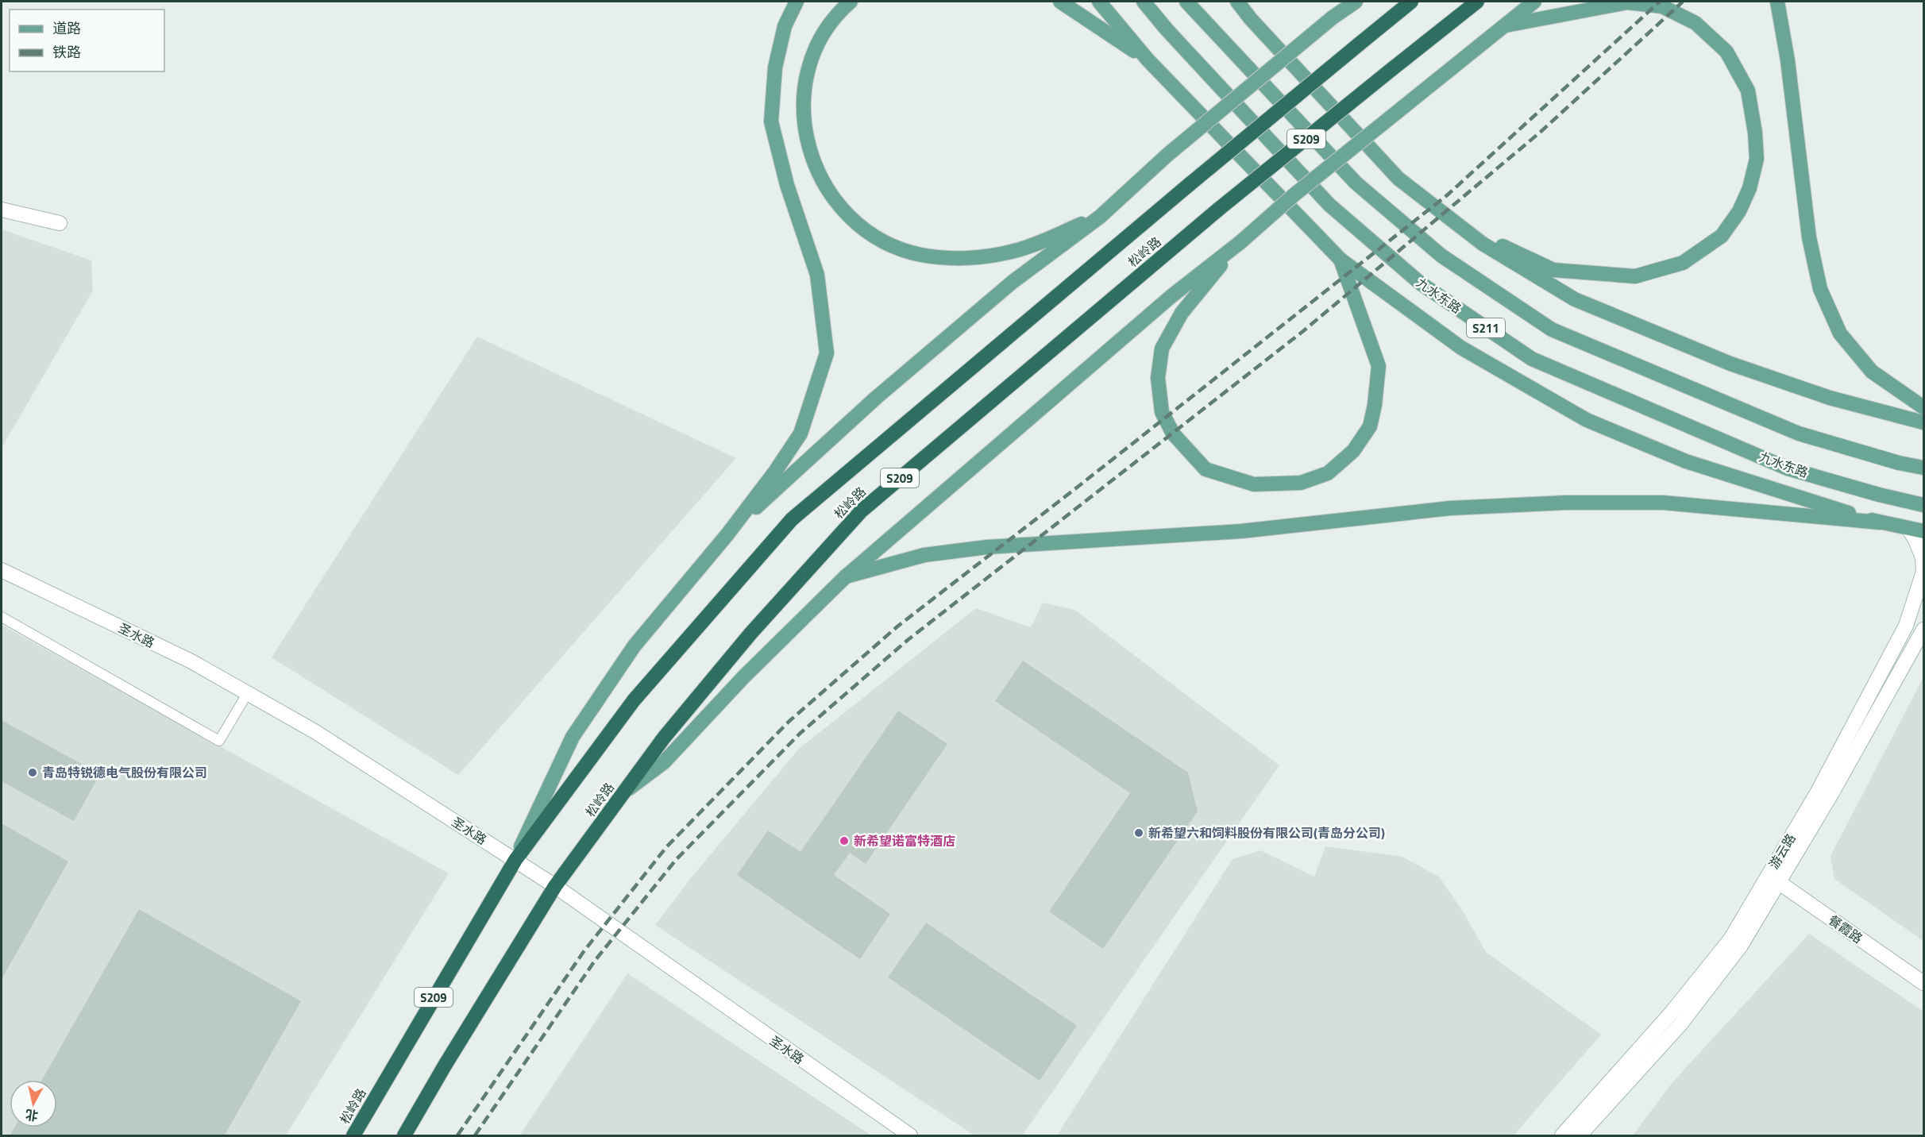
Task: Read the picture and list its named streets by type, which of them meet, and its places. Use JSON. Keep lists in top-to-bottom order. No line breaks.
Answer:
{"streets":{"highway":["S209","松岭路"],"main road":["九水东路","S211","圣水路","游云路","餐霞路"]},"crossings":[["松岭路","圣水路"],["游云路","餐霞路"]],"places":["青岛特锐德电气股份有限公司","新希望六和饲料股份有限公司(青岛分公司)","新希望诺富特酒店"],"legend":["道路","铁路"],"north":"bottom"}
